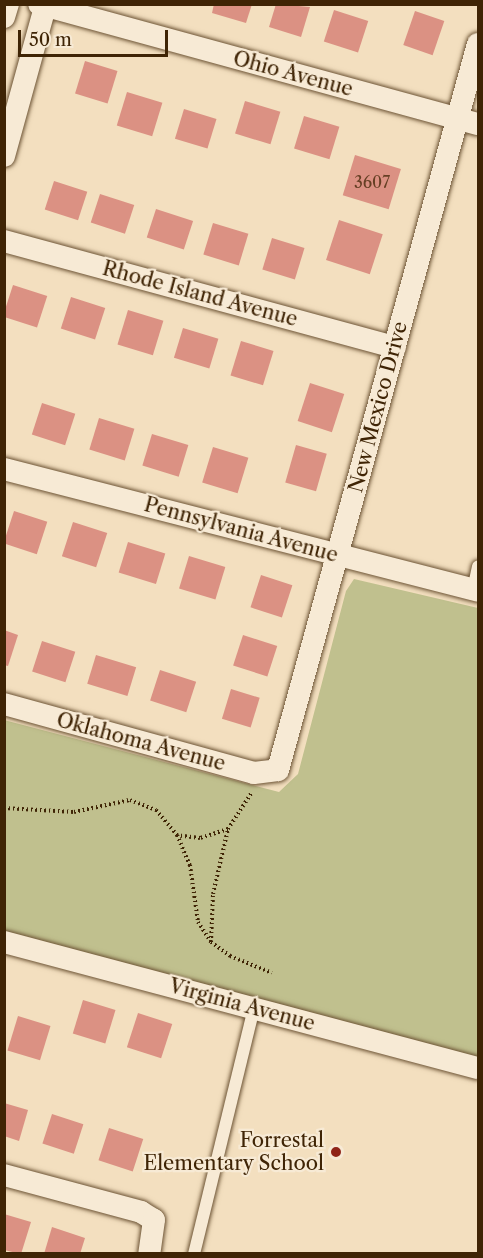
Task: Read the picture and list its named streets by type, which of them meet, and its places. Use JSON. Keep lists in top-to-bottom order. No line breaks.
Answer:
{"streets":{"street":["Ohio Avenue","Rhode Island Avenue","New Mexico Drive","Pennsylvania Avenue","Oklahoma Avenue","Virginia Avenue"]},"crossings":[["Ohio Avenue","New Mexico Drive"],["Rhode Island Avenue","New Mexico Drive"],["New Mexico Drive","Pennsylvania Avenue"],["New Mexico Drive","Oklahoma Avenue"]],"places":["Forrestal Elementary School"],"house_numbers":["3607"],"scale_bar":"50 m"}
